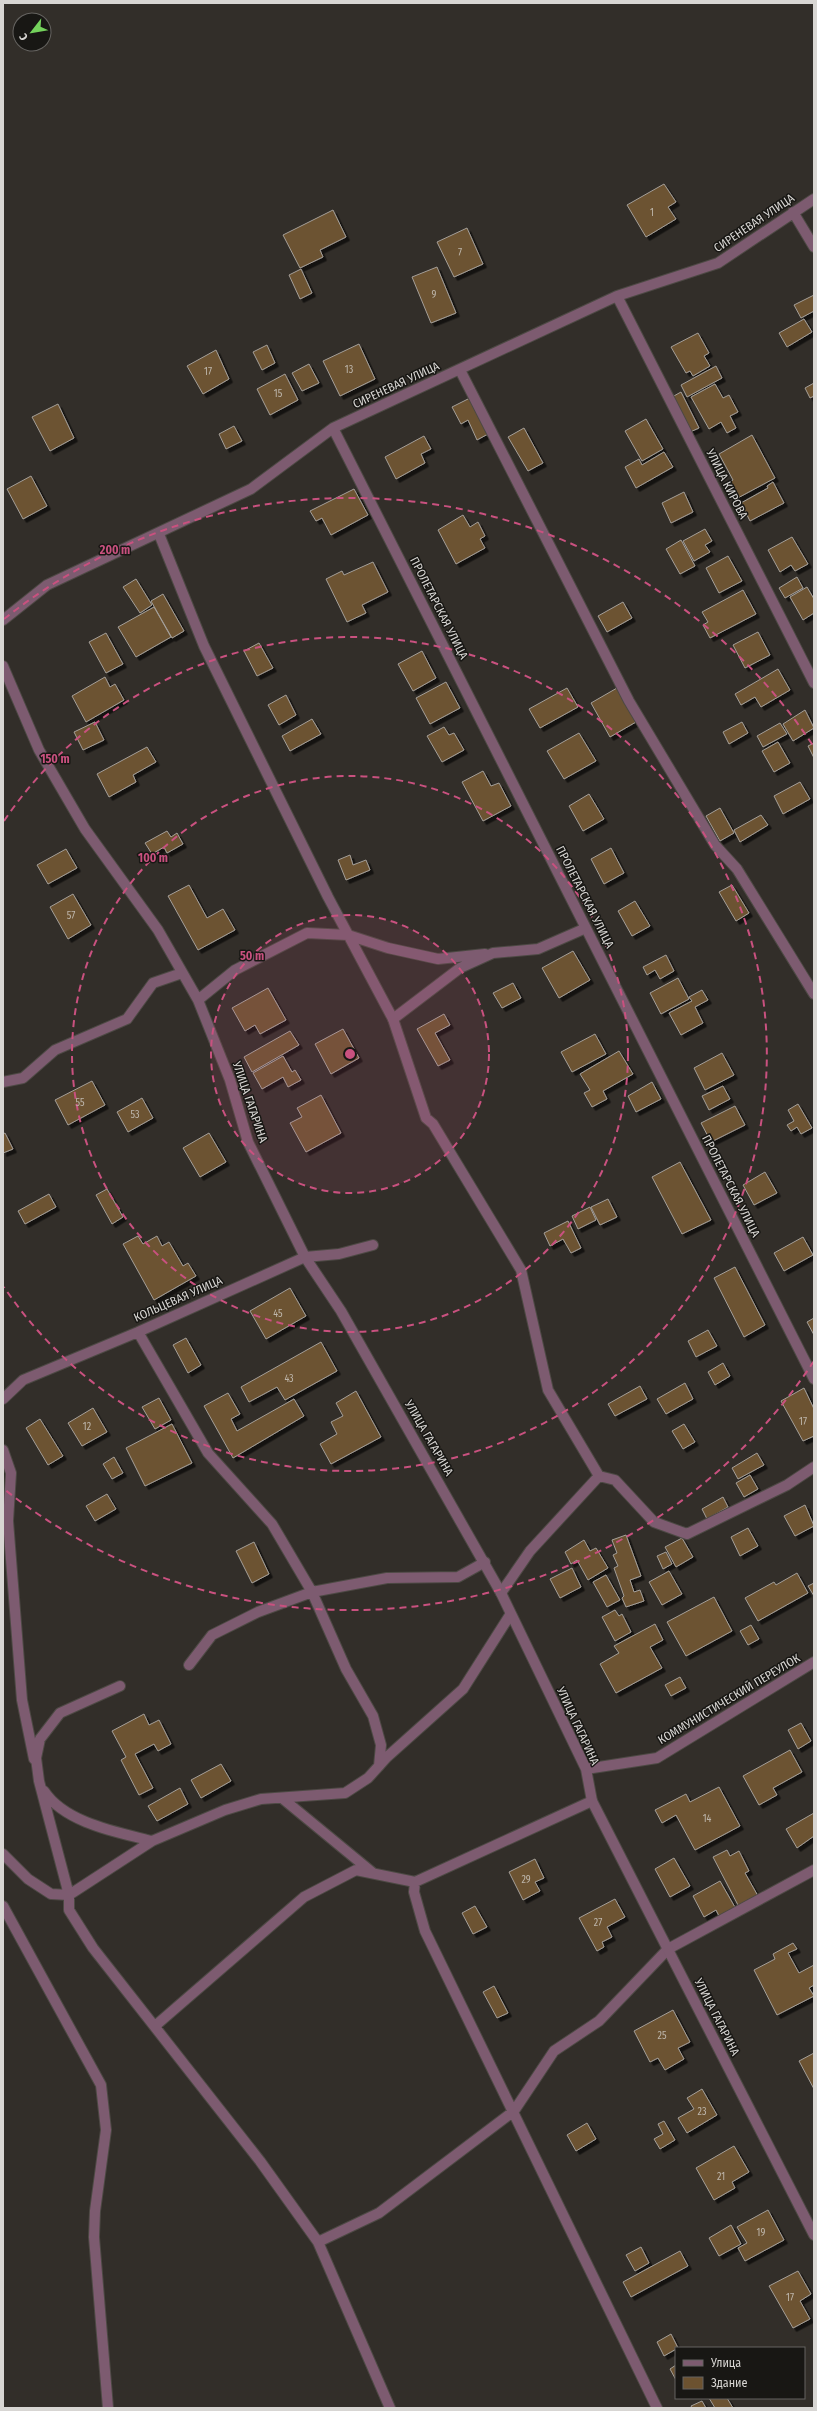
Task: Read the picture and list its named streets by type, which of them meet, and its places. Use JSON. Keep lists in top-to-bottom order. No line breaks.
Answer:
{"streets":{"street":["СИРЕНЕВАЯ УЛИЦА","УЛИЦА КИРОВА","ПРОЛЕТАРСКАЯ УЛИЦА","УЛИЦА ГАГАРИНА","КОЛЬЦЕВАЯ УЛИЦА","КОММУНИСТИЧЕСКИЙ ПЕРЕУЛОК"]},"crossings":[["СИРЕНЕВАЯ УЛИЦА","УЛИЦА КИРОВА"],["СИРЕНЕВАЯ УЛИЦА","ПРОЛЕТАРСКАЯ УЛИЦА"],["УЛИЦА ГАГАРИНА","КОЛЬЦЕВАЯ УЛИЦА"],["УЛИЦА ГАГАРИНА","КОММУНИСТИЧЕСКИЙ ПЕРЕУЛОК"]],"house_numbers":["1","7","9","13","17","15","57","55","53","45","43","17","12","14","29","27","25","23","21","19","17"],"legend":["Улица","Здание"],"north":"bottom left","rings":["200 m","150 m","100 m","50 m"]}
